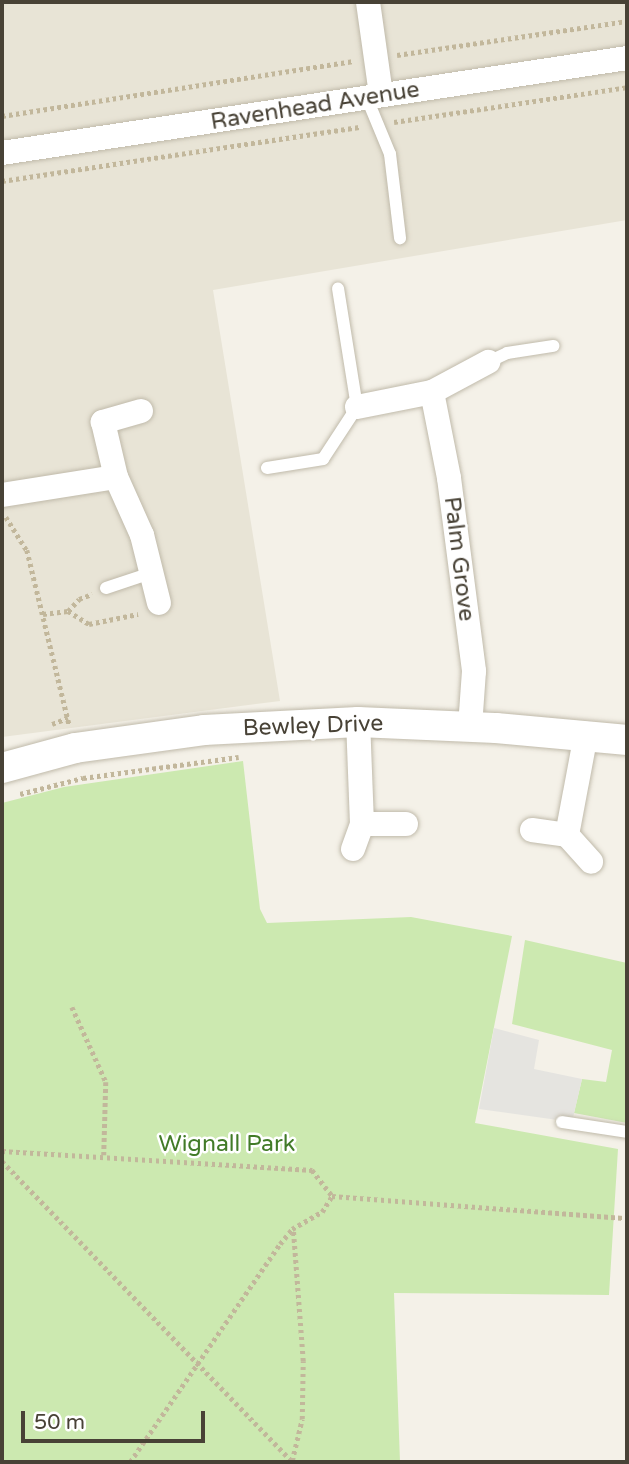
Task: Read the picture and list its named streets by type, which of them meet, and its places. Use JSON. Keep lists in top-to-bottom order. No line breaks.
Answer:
{"streets":{"street":["Ravenhead Avenue","Palm Grove","Bewley Drive"]},"crossings":[["Palm Grove","Bewley Drive"]],"parks":["Wignall Park"],"scale_bar":"50 m"}
